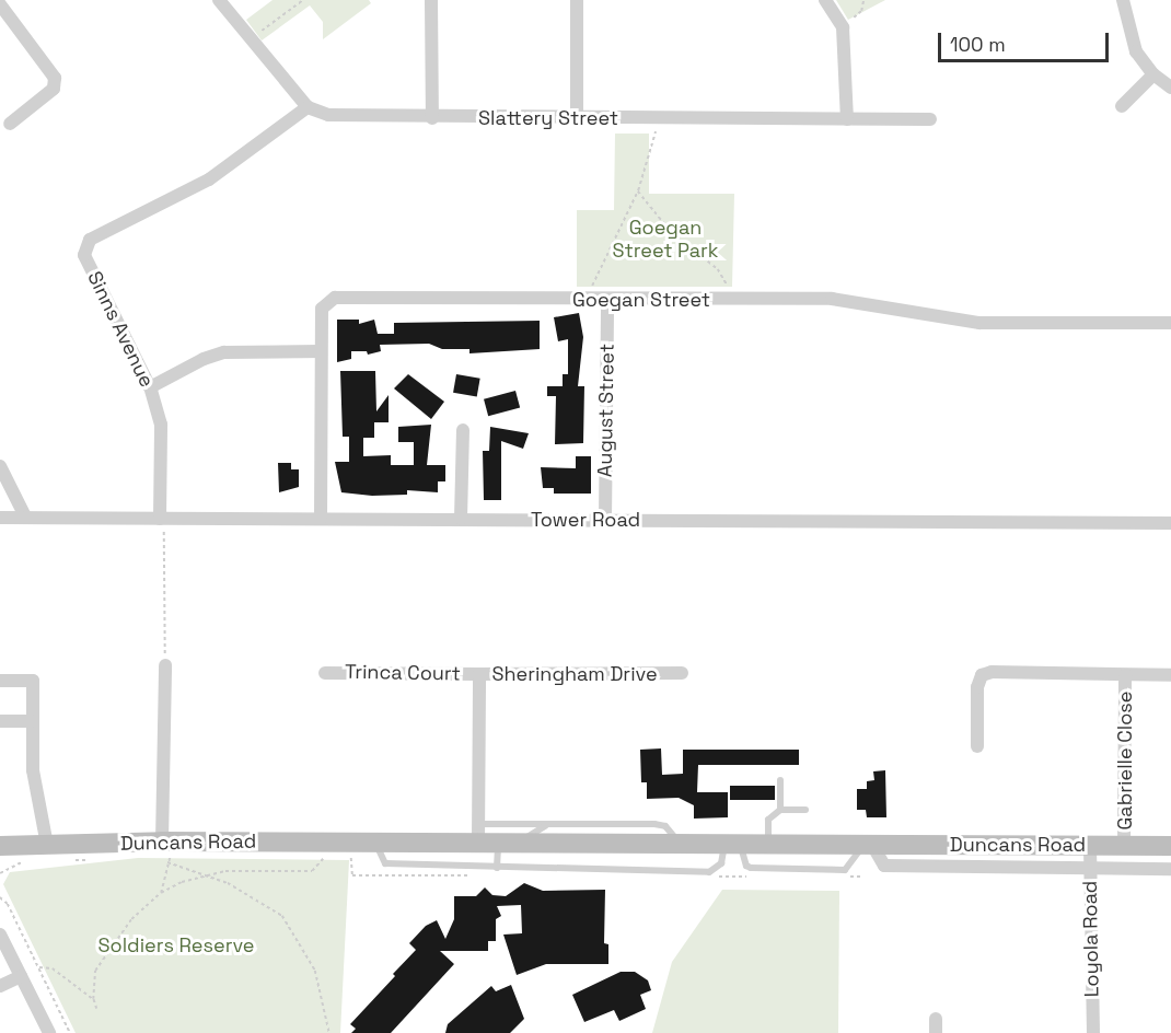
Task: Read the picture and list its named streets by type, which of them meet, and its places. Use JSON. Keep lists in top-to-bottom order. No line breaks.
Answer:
{"streets":{"main road":["Duncans Road"],"street":["Slattery Street","Goegan Street","Sinns Avenue","August Street","Tower Road","Trinca Court","Sheringham Drive","Gabrielle Close","Loyola Road"]},"crossings":[["Slattery Street","Sinns Avenue"],["Goegan Street","August Street"],["Goegan Street","Tower Road"],["Sinns Avenue","Tower Road"],["August Street","Tower Road"],["Trinca Court","Sheringham Drive"],["Sheringham Drive","Duncans Road"],["Gabrielle Close","Duncans Road"],["Duncans Road","Loyola Road"]],"parks":["Goegan Street Park","Soldiers Reserve"],"scale_bar":"100 m"}
